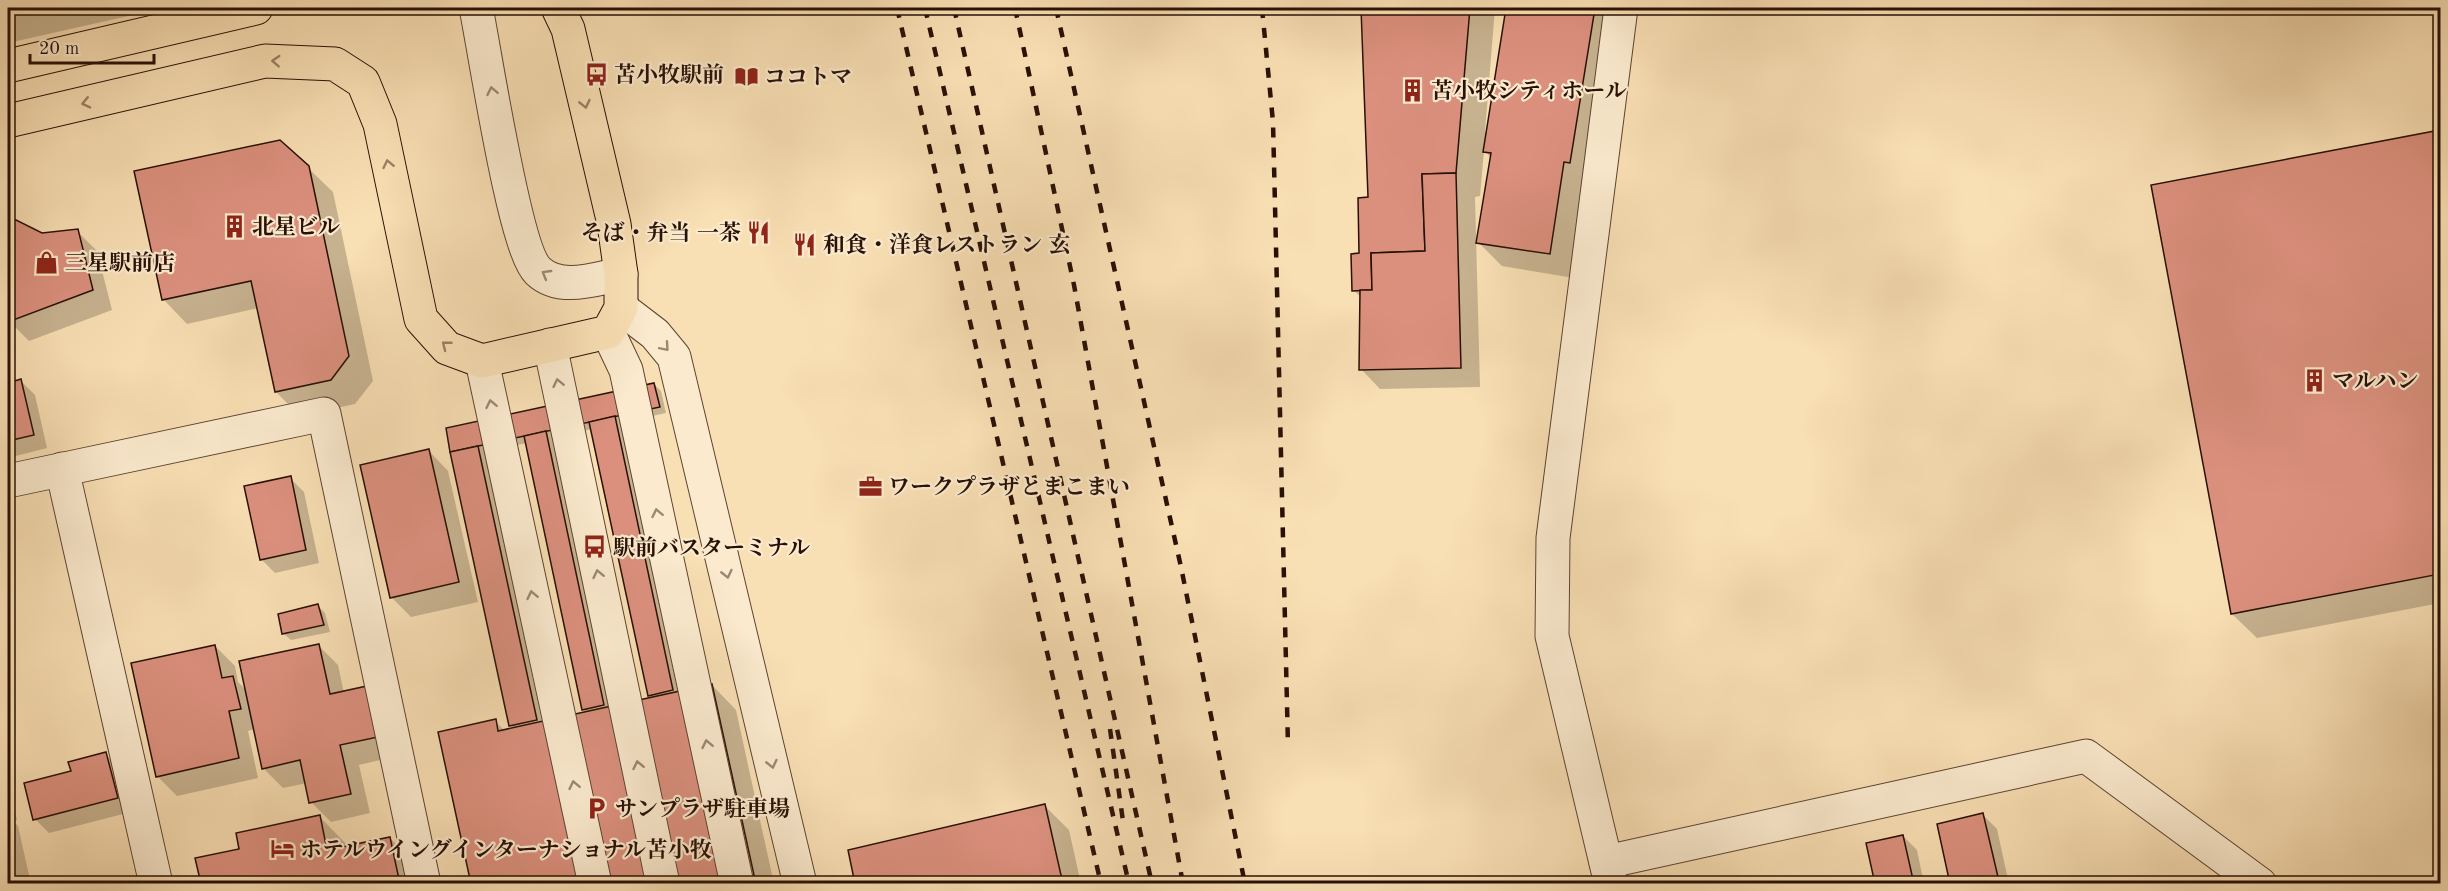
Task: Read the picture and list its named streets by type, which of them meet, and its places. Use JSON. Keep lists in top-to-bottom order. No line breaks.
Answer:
{"places":{"bus stop":["苫小牧駅前","駅前バスターミナル"],"library":["ココトマ"],"building":["苫小牧シティホール","北星ビル","マルハン"],"restaurant":["そば・弁当 一茶","和食・洋食レストラン 玄"],"shop":["三星駅前店"],"office":["ワークプラザとまこまい"],"parking":["サンプラザ駐車場"],"hotel":["ホテルウイングインターナショナル苫小牧"]},"scale_bar":"20 m"}
